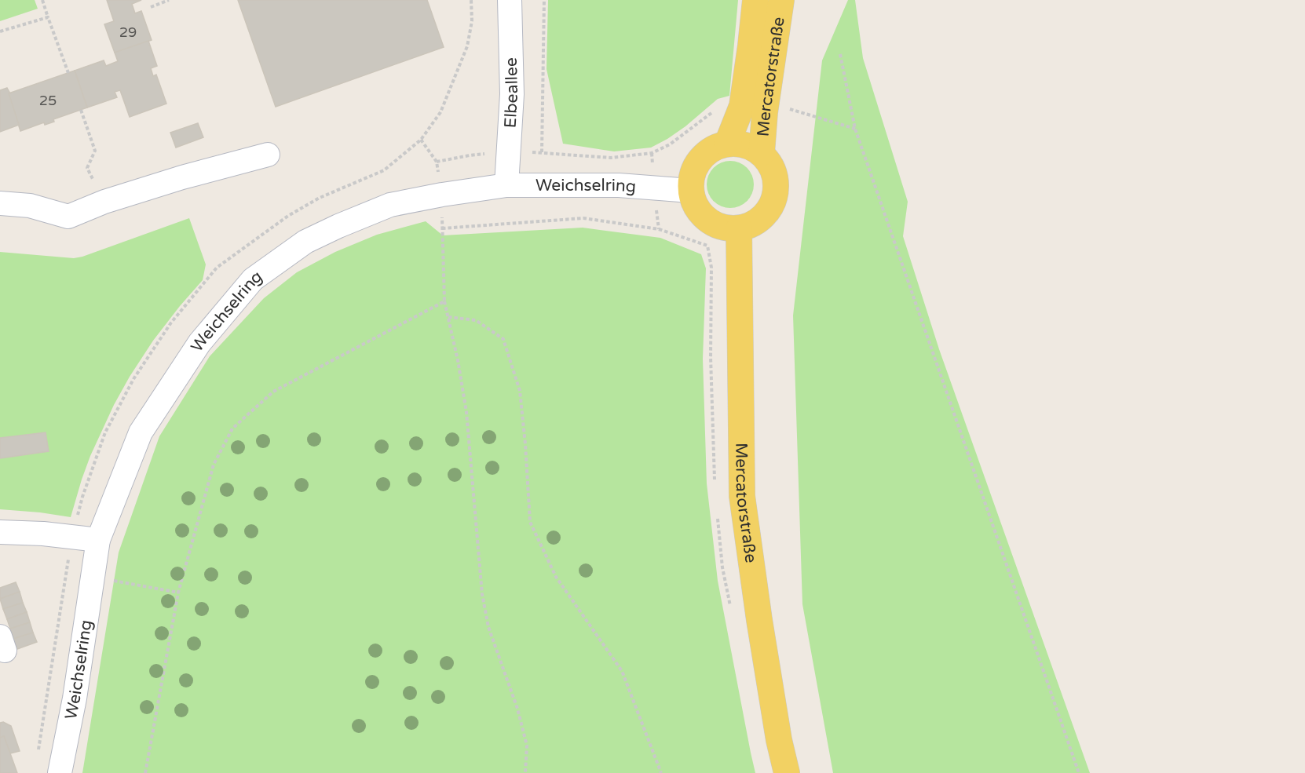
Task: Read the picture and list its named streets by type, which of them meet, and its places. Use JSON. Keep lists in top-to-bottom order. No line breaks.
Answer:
{"streets":{"main road":["Mercatorstraße"],"street":["Elbeallee","Weichselring"]},"crossings":[["Mercatorstraße","Weichselring"],["Elbeallee","Weichselring"]],"house_numbers":["29","25"]}
